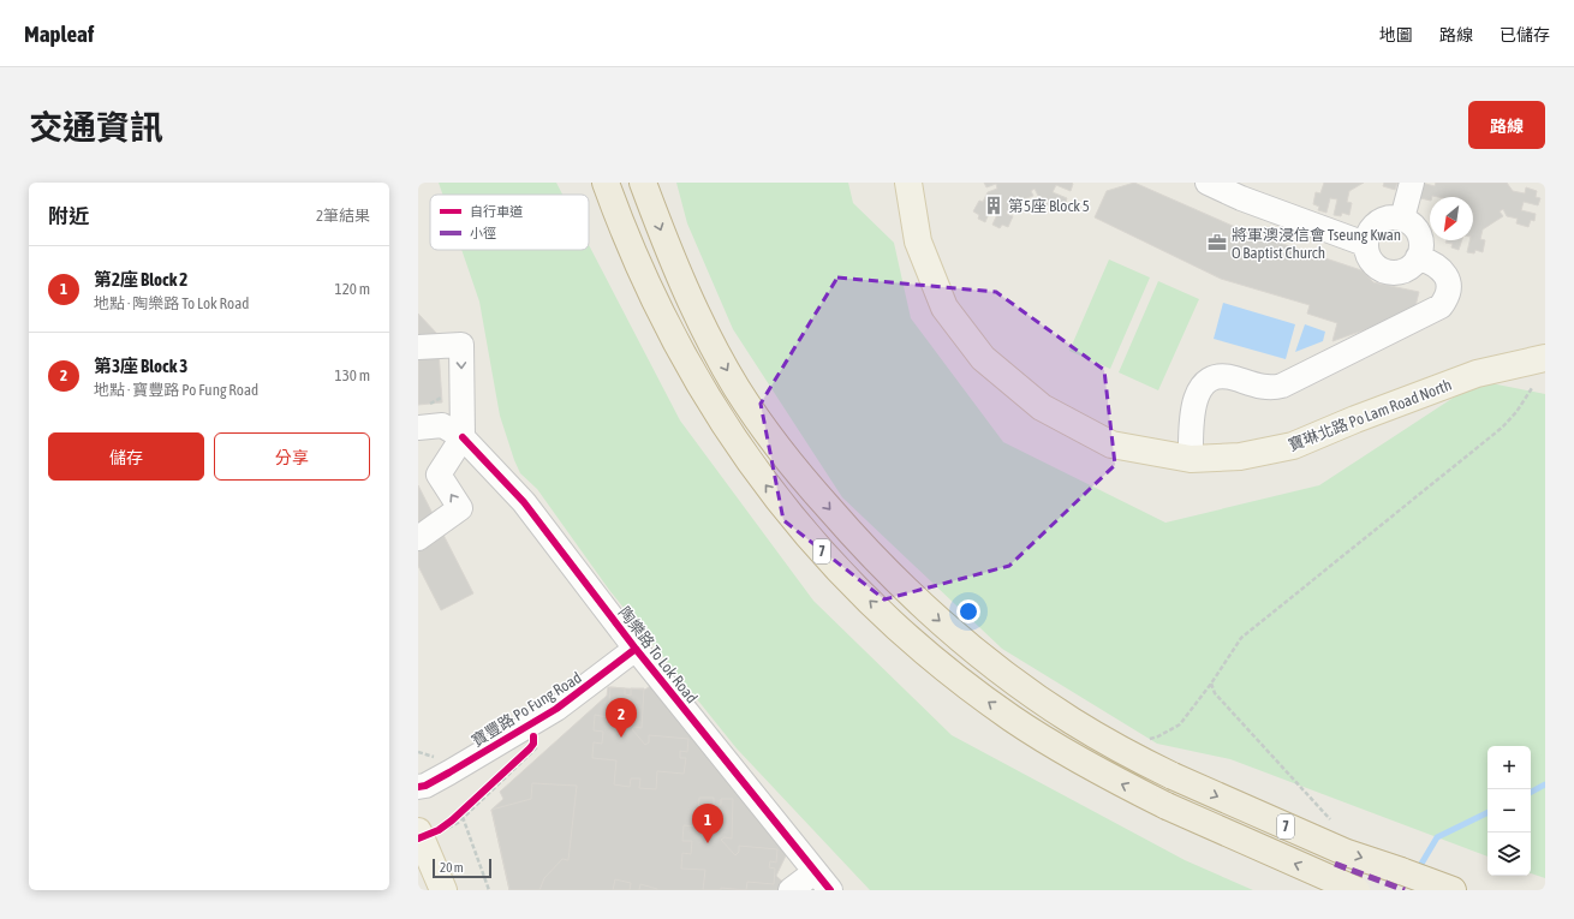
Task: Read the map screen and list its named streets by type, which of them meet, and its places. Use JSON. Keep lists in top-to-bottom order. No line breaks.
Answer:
{"streets":{"highway":["7"],"main road":["寶琳北路 Po Lam Road North"],"street":["陶樂路 To Lok Road","寶豐路 Po Fung Road"]},"crossings":[["陶樂路 To Lok Road","寶豐路 Po Fung Road"]],"places":{"building":["第5座 Block 5"],"office":["將軍澳浸信會 Tseung Kwan O Baptist Church"]},"legend":["自行車道","小徑"],"scale_bar":"20 m","north":"bottom left","page":{"header":"Mapleaf","nav":["地圖","路線","已儲存"],"title":"交通資訊","buttons":["路線",["儲存","分享"]],"heading":["附近","2筆結果"],"list":[{"mark":"1","name":"第2座 Block 2","note":"地點 · 陶樂路 To Lok Road","value":"120 m"},{"mark":"2","name":"第3座 Block 3","note":"地點 · 寶豐路 Po Fung Road","value":"130 m"}],"pins":["2","1"],"map_buttons":["+","−"],"scale":"20 m"}}
